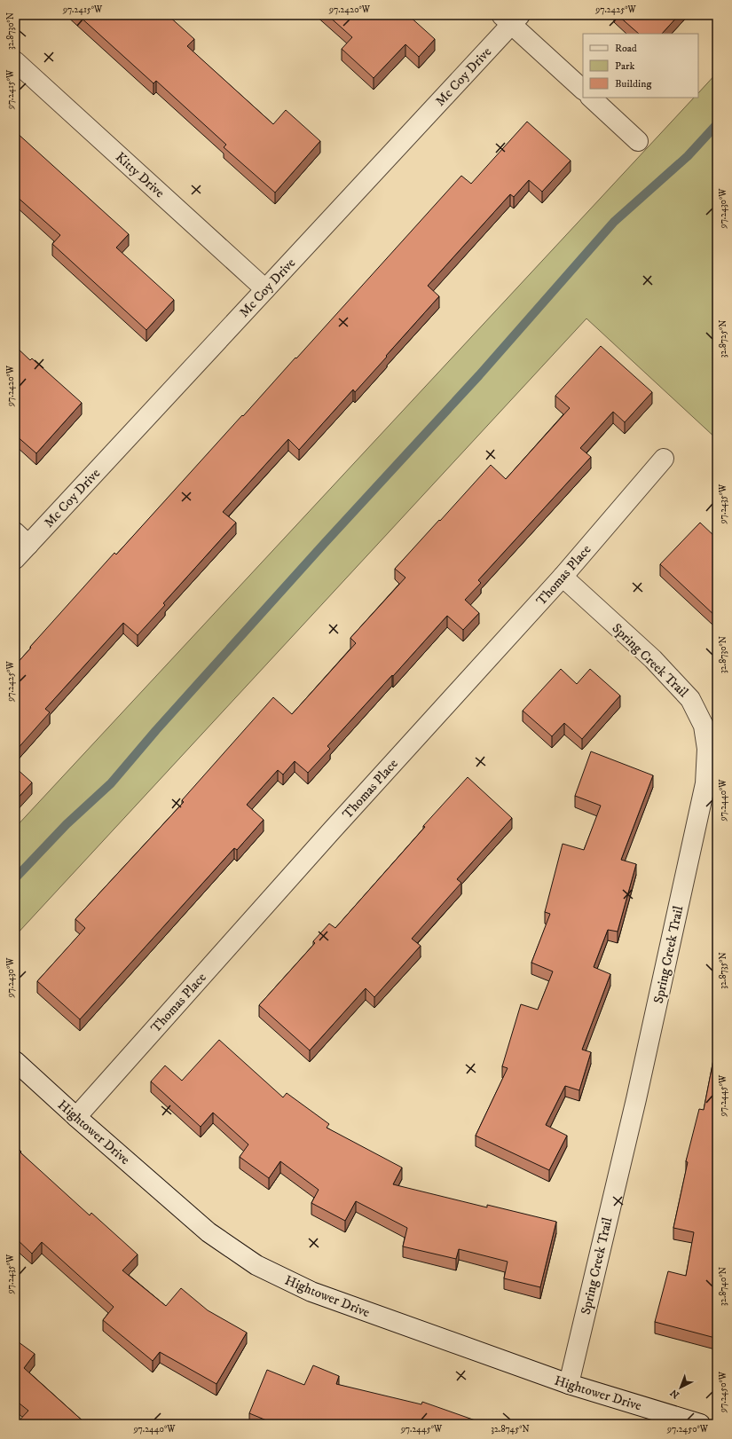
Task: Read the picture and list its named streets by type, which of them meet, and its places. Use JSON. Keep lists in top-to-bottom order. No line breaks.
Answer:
{"streets":{"street":["Mc Coy Drive","Kitty Drive","Thomas Place","Spring Creek Trail","Hightower Drive"]},"crossings":[["Mc Coy Drive","Kitty Drive"],["Thomas Place","Spring Creek Trail"],["Thomas Place","Hightower Drive"],["Spring Creek Trail","Hightower Drive"]],"legend":["Road","Park","Building"],"north":"bottom left","coordinates":["97.2415°W","97.2420°W","97.2425°W","32.8730°N","97.2430°W","32.8725°N","97.2435°W","97.2440°W","32.8735°N","97.2445°W","32.8740°N","97.2450°W","32.8745°N"]}
